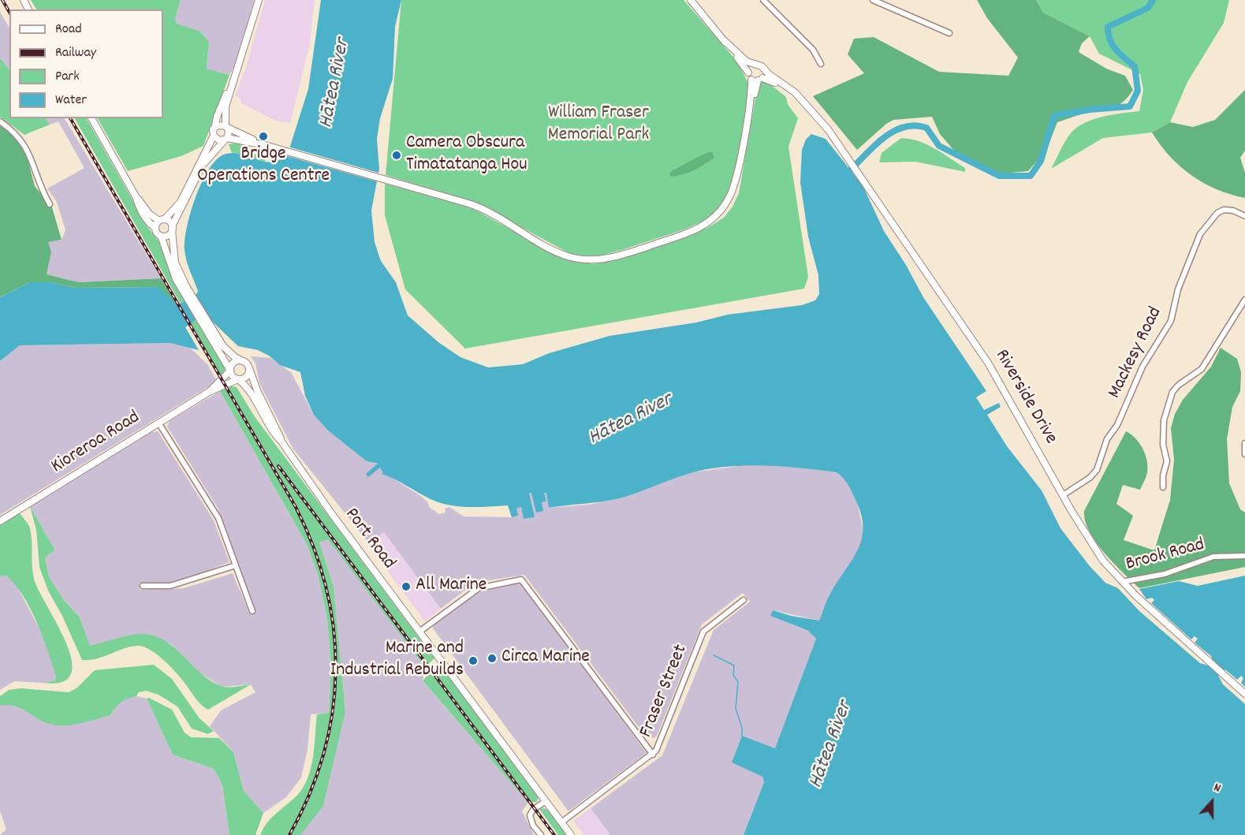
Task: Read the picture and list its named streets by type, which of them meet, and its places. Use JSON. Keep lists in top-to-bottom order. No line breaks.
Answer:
{"streets":{"main road":["Riverside Drive","Kioreroa Road","Port Road"],"street":["Mackesy Road","Brook Road","Fraser Street"]},"crossings":[["Mackesy Road","Riverside Drive"],["Riverside Drive","Brook Road"],["Kioreroa Road","Port Road"],["Port Road","Fraser Street"]],"water":["Hātea River"],"parks":["William Fraser Memorial Park"],"places":["Bridge Operations Centre","Camera Obscura Timatatanga Hou","All Marine","Circa Marine","Marine and Industrial Rebuilds"],"legend":["Road","Railway","Park","Water"],"north":"top"}
